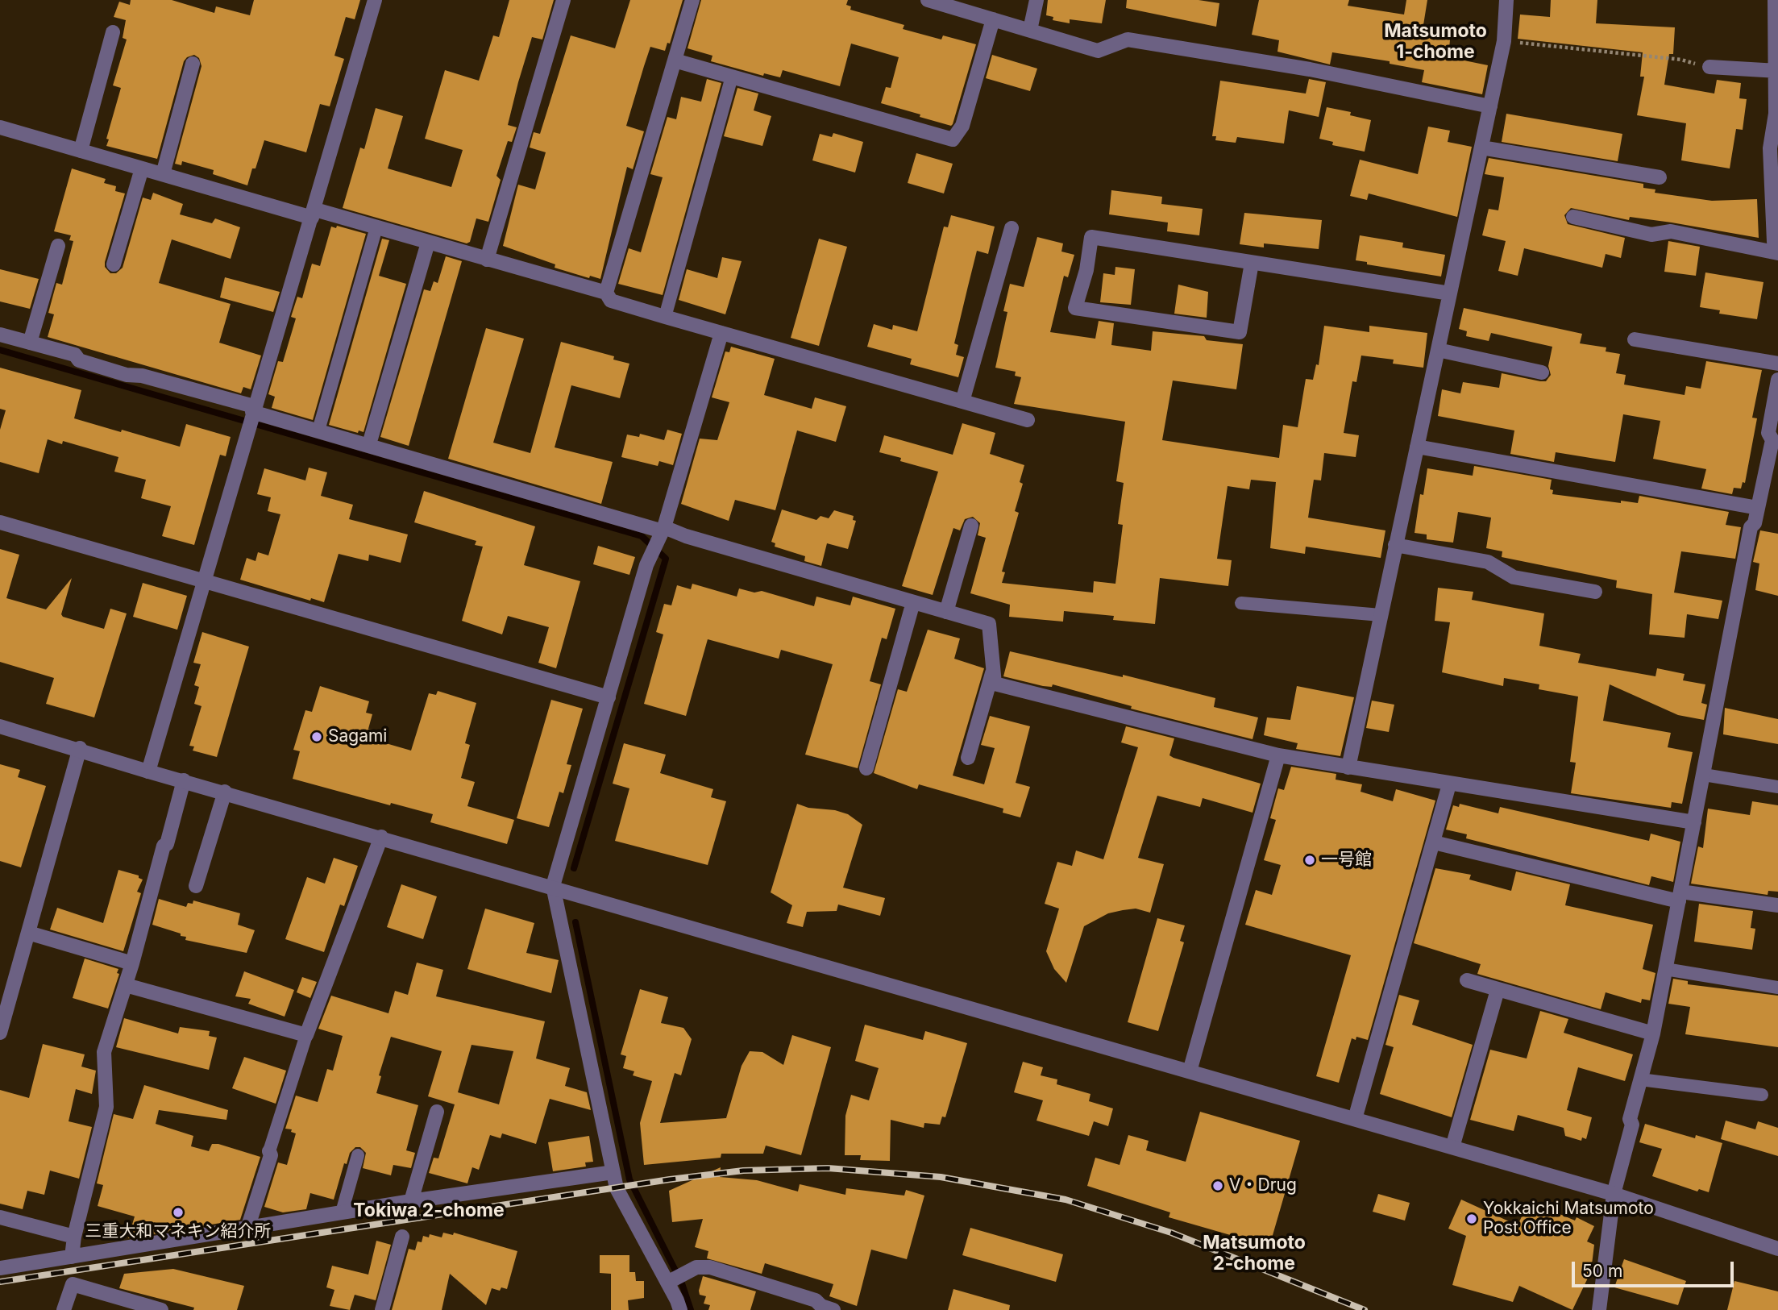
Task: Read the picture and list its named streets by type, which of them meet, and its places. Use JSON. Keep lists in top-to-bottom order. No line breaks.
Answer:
{"districts":["Matsumoto 1-chome","Tokiwa 2-chome","Matsumoto 2-chome"],"places":["Sagami","一号館","V・Drug","三重大和マネキン紹介所","Yokkaichi Matsumoto Post Office"],"scale_bar":"50 m"}
